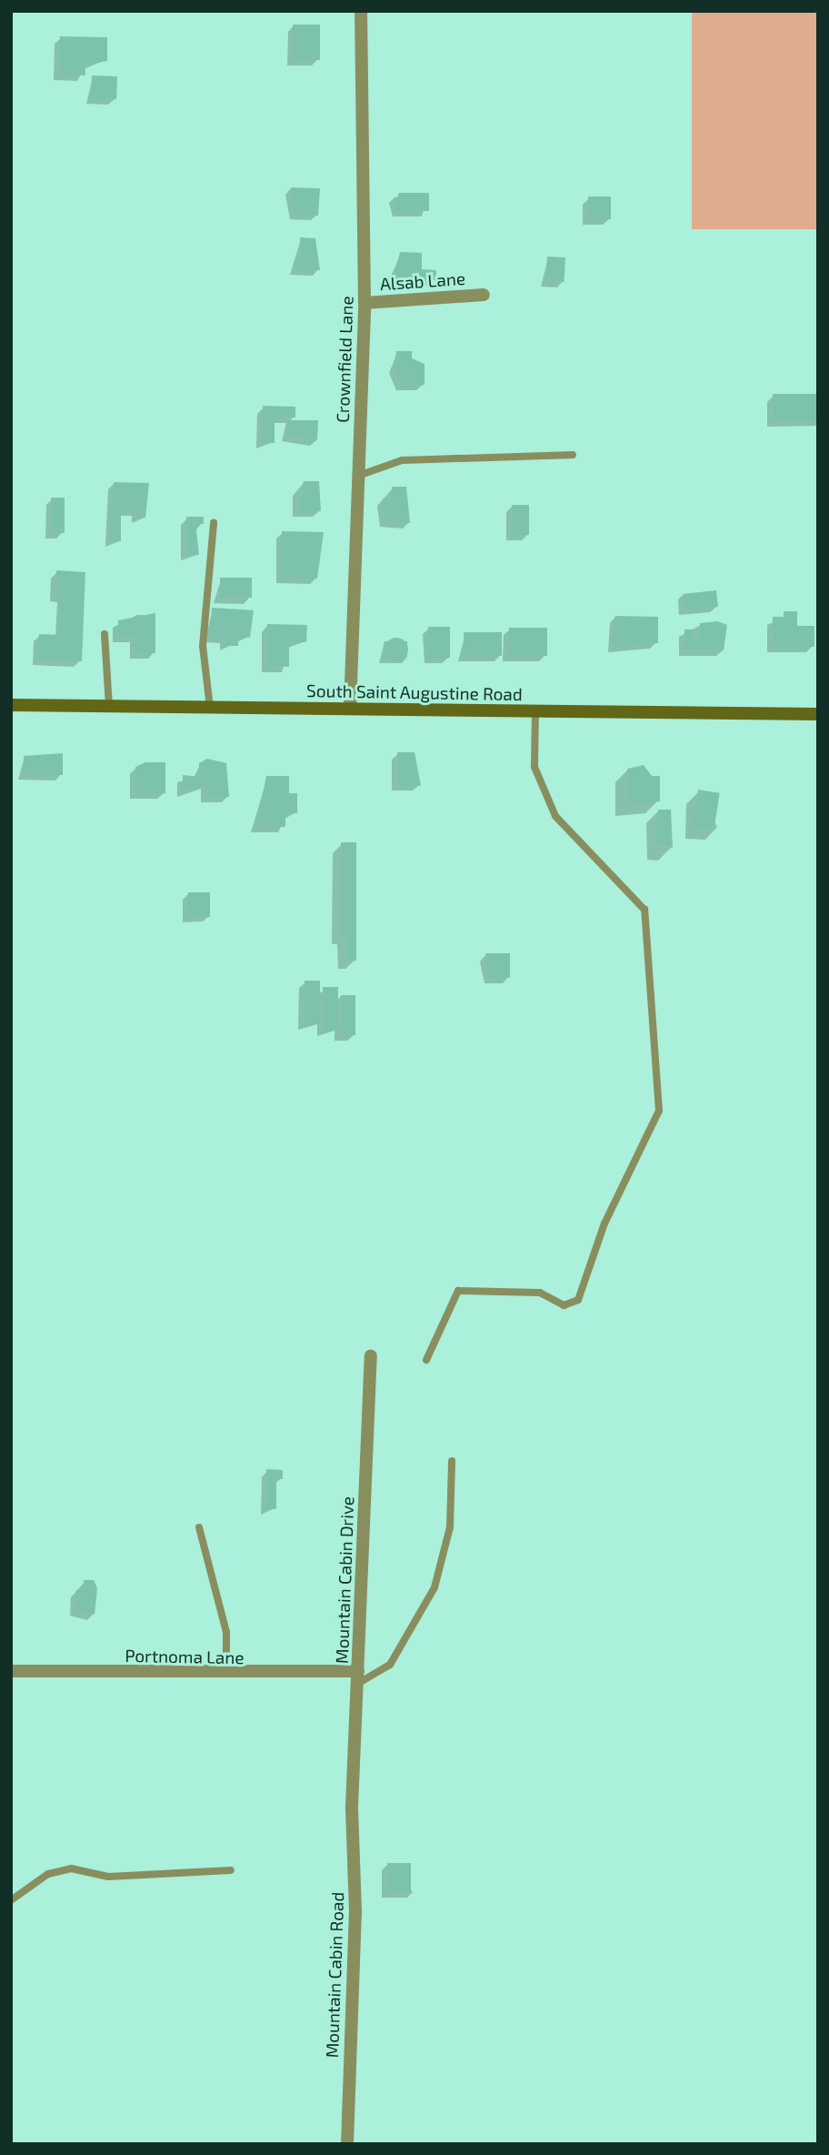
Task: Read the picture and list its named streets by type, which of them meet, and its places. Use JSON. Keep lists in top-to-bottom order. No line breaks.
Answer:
{"streets":{"street":["Alsab Lane","Crownfield Lane","South Saint Augustine Road","Mountain Cabin Drive","Portnoma Lane","Mountain Cabin Road"]},"crossings":[["Alsab Lane","Crownfield Lane"],["Crownfield Lane","South Saint Augustine Road"],["Mountain Cabin Drive","Portnoma Lane"],["Mountain Cabin Drive","Mountain Cabin Road"]]}
